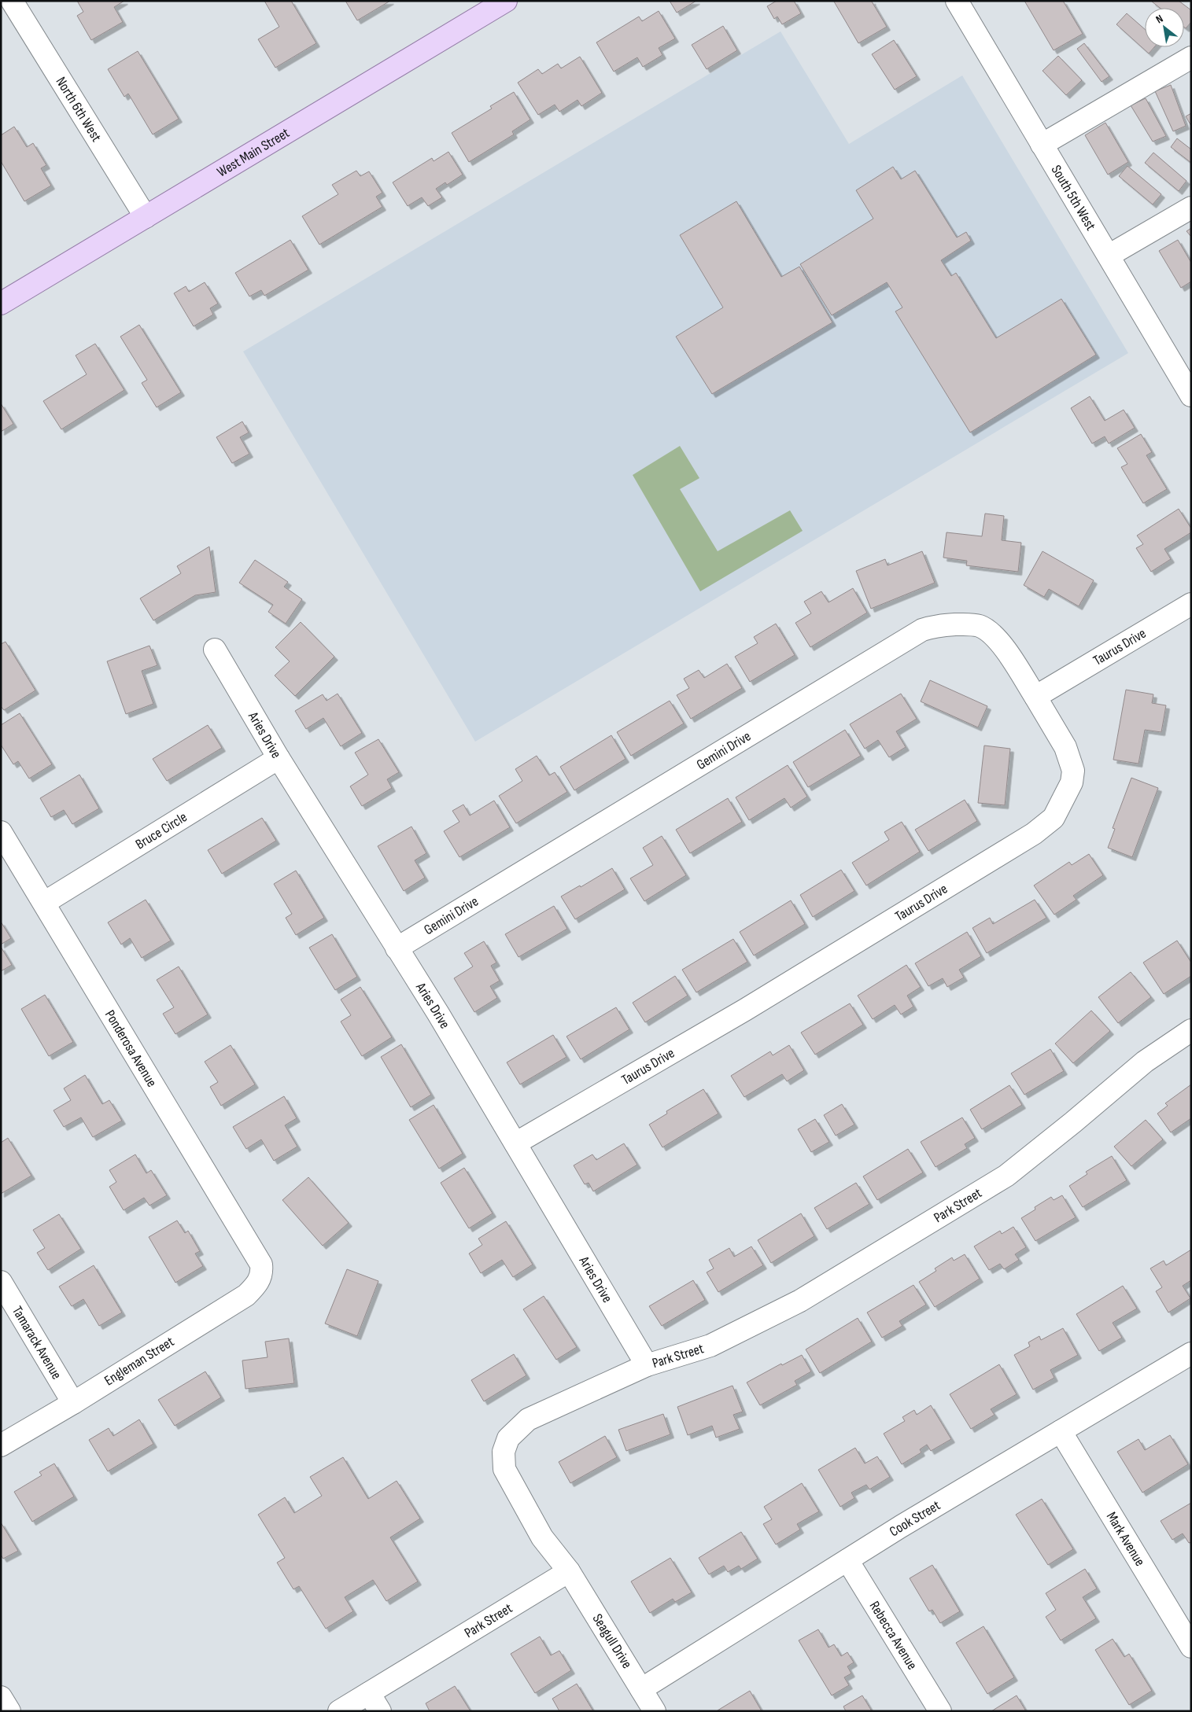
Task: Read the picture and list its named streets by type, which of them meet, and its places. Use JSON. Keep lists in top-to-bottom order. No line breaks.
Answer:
{"streets":{"main road":["West Main Street"],"street":["North 6th West","South 5th West","Taurus Drive","Aries Drive","Gemini Drive","Bruce Circle","Ponderosa Avenue","Park Street","Tamarack Avenue","Engleman Street","Cook Street","Mark Avenue","Rebecca Avenue","Seagull Drive"]},"crossings":[["North 6th West","West Main Street"],["Taurus Drive","Aries Drive"],["Taurus Drive","Gemini Drive"],["Aries Drive","Gemini Drive"],["Aries Drive","Bruce Circle"],["Aries Drive","Park Street"],["Bruce Circle","Ponderosa Avenue"],["Ponderosa Avenue","Engleman Street"],["Park Street","Seagull Drive"],["Tamarack Avenue","Engleman Street"],["Cook Street","Mark Avenue"],["Cook Street","Rebecca Avenue"],["Cook Street","Seagull Drive"]],"north":"top left"}
